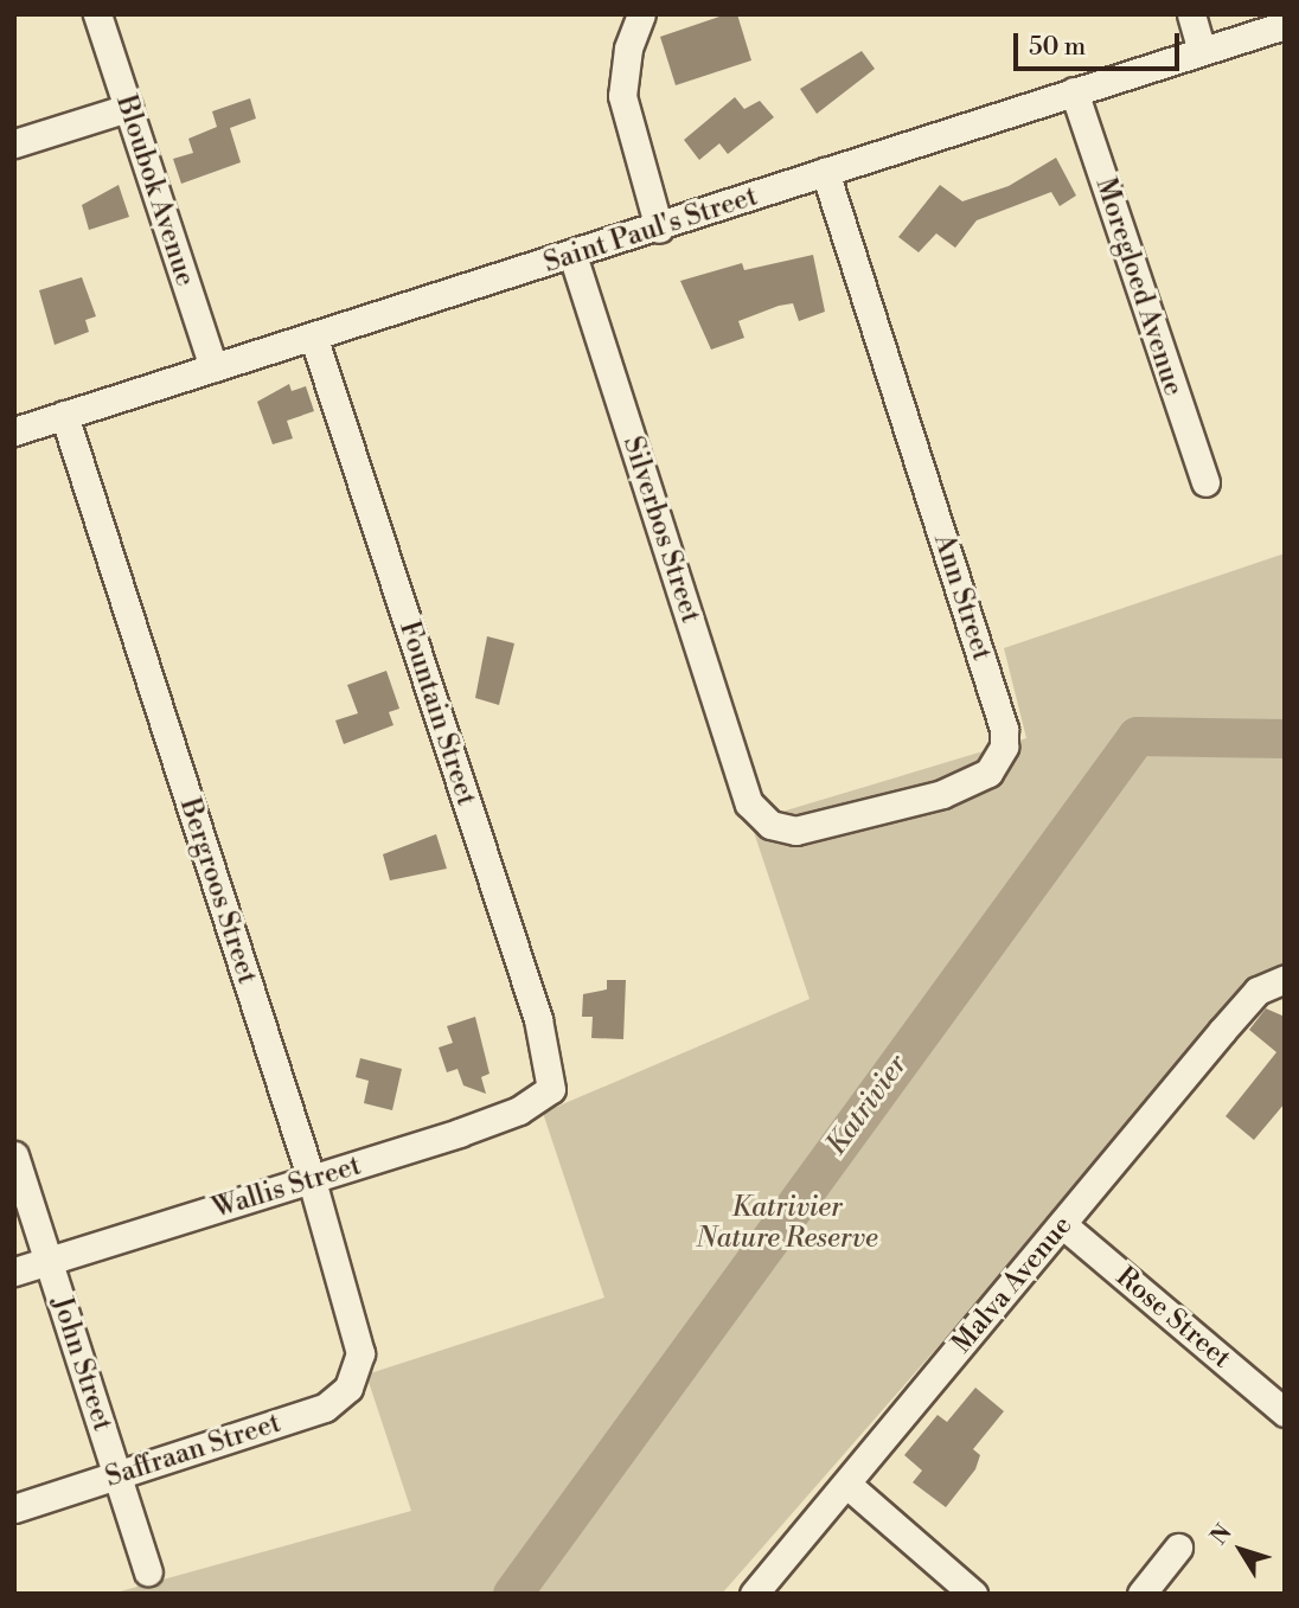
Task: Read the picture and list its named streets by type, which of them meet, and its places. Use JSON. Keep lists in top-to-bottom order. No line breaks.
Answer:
{"streets":{"street":["Bloubok Avenue","Saint Paul's Street","Moregloed Avenue","Silverbos Street","Ann Street","Fountain Street","Bergroos Street","Wallis Street","Malva Avenue","Rose Street","John Street","Saffraan Street"]},"crossings":[["Bloubok Avenue","Saint Paul's Street"],["Saint Paul's Street","Moregloed Avenue"],["Saint Paul's Street","Silverbos Street"],["Saint Paul's Street","Ann Street"],["Saint Paul's Street","Fountain Street"],["Saint Paul's Street","Bergroos Street"],["Silverbos Street","Ann Street"],["Fountain Street","Wallis Street"],["Bergroos Street","Wallis Street"],["Bergroos Street","Saffraan Street"],["Wallis Street","John Street"],["Malva Avenue","Rose Street"],["John Street","Saffraan Street"]],"water":["Katrivier"],"parks":["Katrivier Nature Reserve"],"scale_bar":"50 m","north":"top left"}
